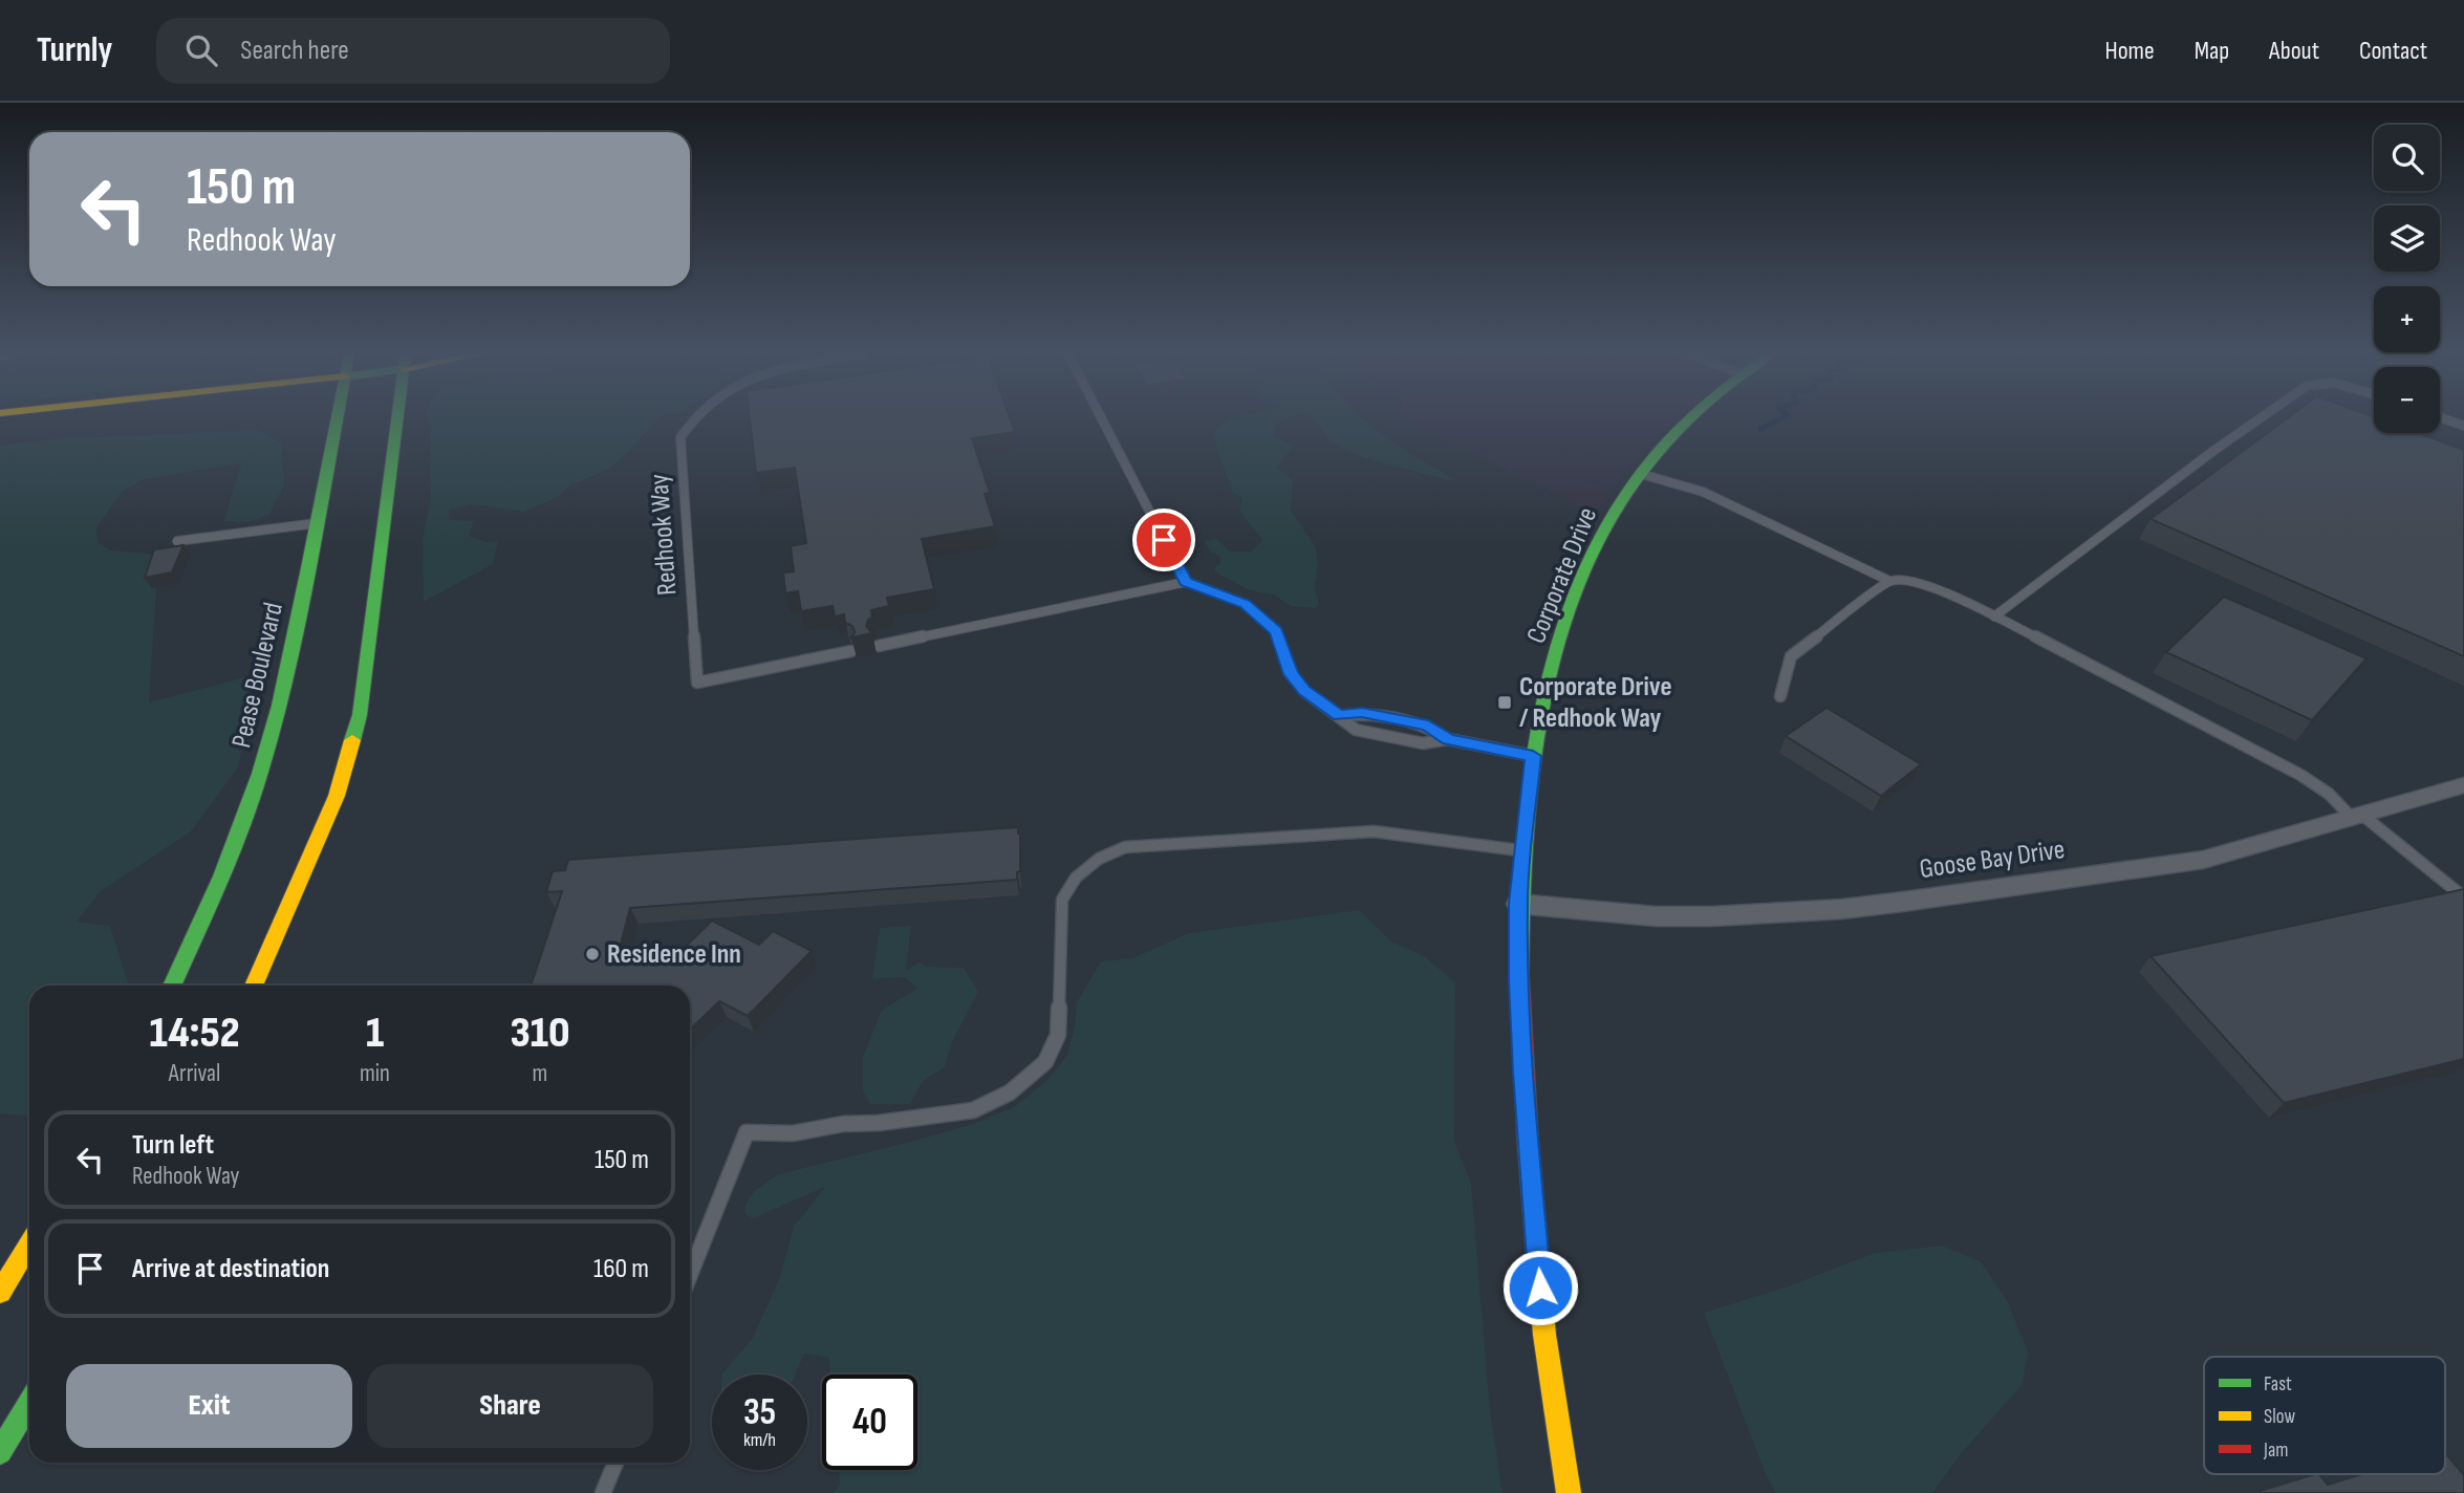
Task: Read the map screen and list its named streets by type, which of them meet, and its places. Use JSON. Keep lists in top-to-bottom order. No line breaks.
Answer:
{"streets":{"main road":["Corporate Drive","Pease Boulevard"],"street":["Goose Bay Drive"],"lane":["Redhook Way"]},"crossings":[["Corporate Drive","Goose Bay Drive"]],"places":{"transit":["Corporate Drive / Redhook Way"],"other":["Residence Inn"]},"legend":["Fast","Slow","Jam"],"page":{"header":"Turnly","search":"Search here","nav":["Home","Map","About","Contact"],"map_buttons":["+","−"],"turn":["150 m","Redhook Way"],"eta":["14:52","Arrival","1","min","310","m"],"list":[{"name":"Turn left","note":"Redhook Way","value":"150 m"},{"name":"Arrive at destination","value":"160 m"}],"buttons":["Exit","Share"],"speed":"35 km/h","limit":"40"}}
